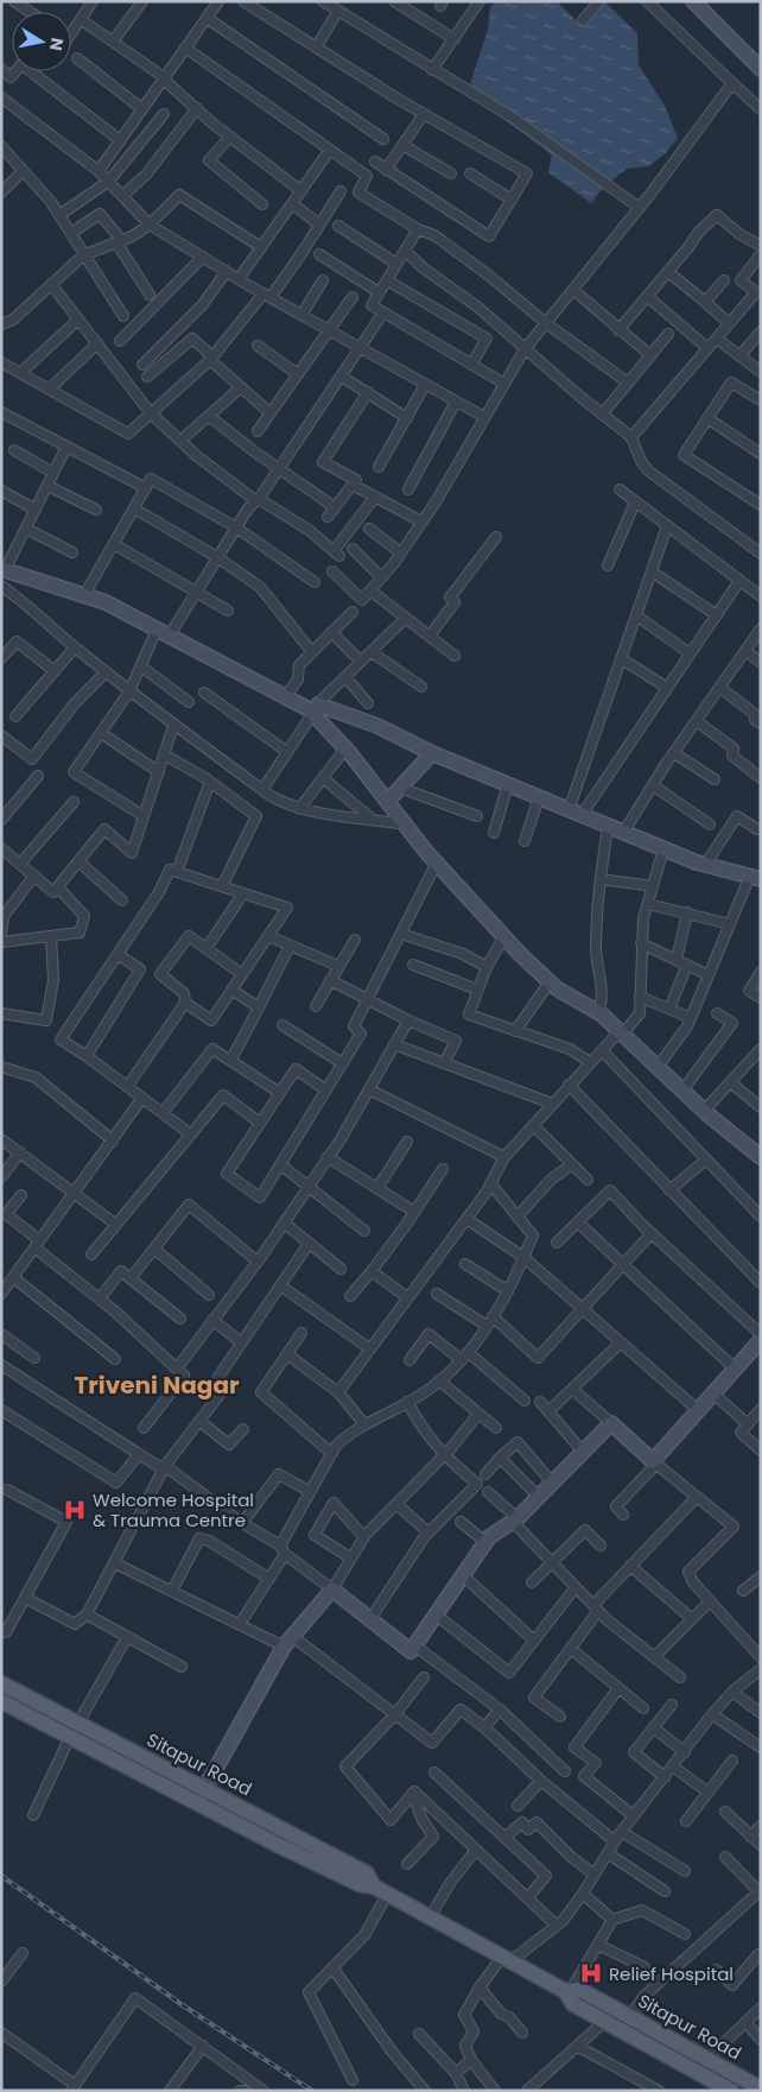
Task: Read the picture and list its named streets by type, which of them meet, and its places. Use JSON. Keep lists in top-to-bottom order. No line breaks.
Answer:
{"streets":{"main road":["Sitapur Road"]},"districts":["Triveni Nagar"],"places":{"hospital":["Welcome Hospital & Trauma Centre","Relief Hospital"]},"north":"right"}
